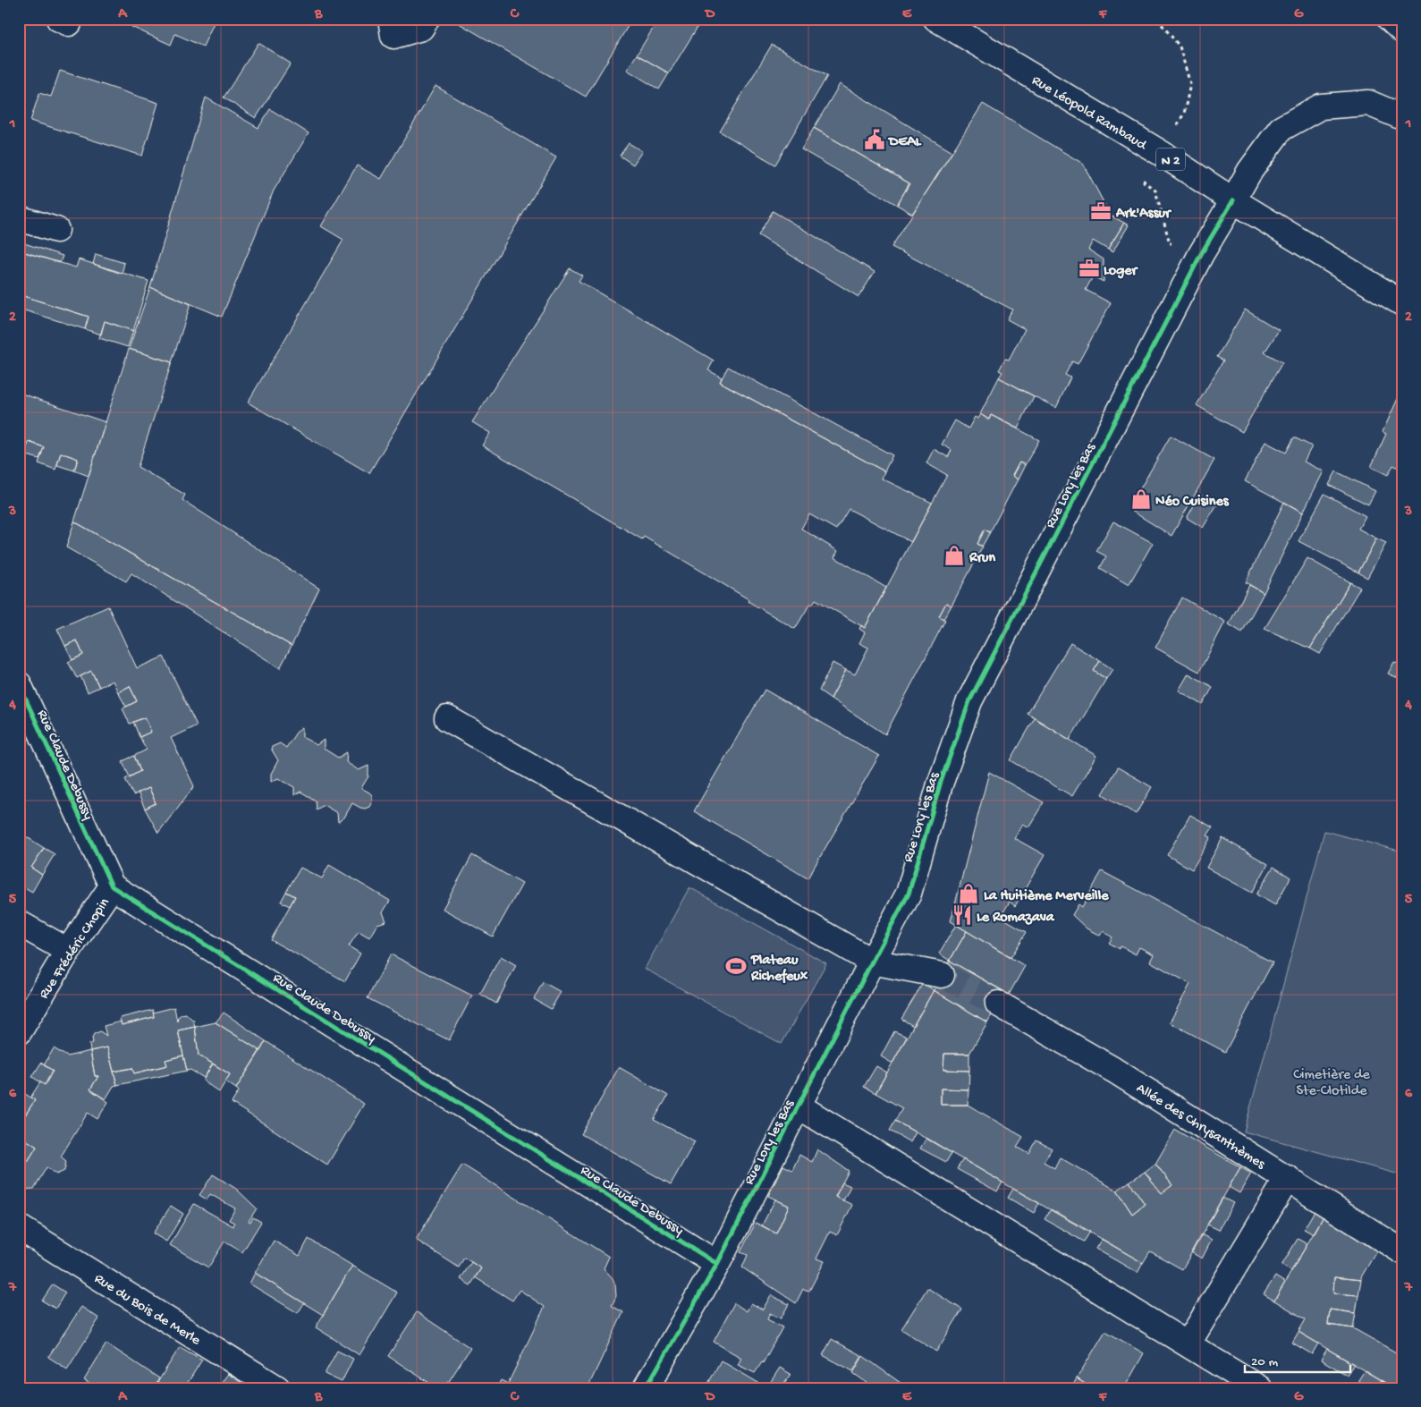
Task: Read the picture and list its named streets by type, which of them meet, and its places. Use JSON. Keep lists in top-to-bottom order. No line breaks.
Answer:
{"streets":{"street":["Rue Léopold Rambaud","N 2","Rue Lory les Bas","Rue Claude Debussy","Rue Frédéric Chopin","Allée des Chrysanthèmes","Rue du Bois de Merle"]},"crossings":[["Rue Léopold Rambaud","Rue Lory les Bas"],["Rue Lory les Bas","Rue Claude Debussy"],["Rue Claude Debussy","Rue Frédéric Chopin"]],"parks":["Cimetière de Ste-Clotilde"],"places":{"public building":["DEAL"],"office":["Ark'Assur","Loger"],"shop":["Néo Cuisines","Rrun","La Huitième Merveille"],"restaurant":["Le Romazava"],"sports":["Plateau Richefeux"]},"scale_bar":"20 m","grid":{"columns":["A","B","C","D","E","F","G"],"rows":["1","2","3","4","5","6","7"]}}
